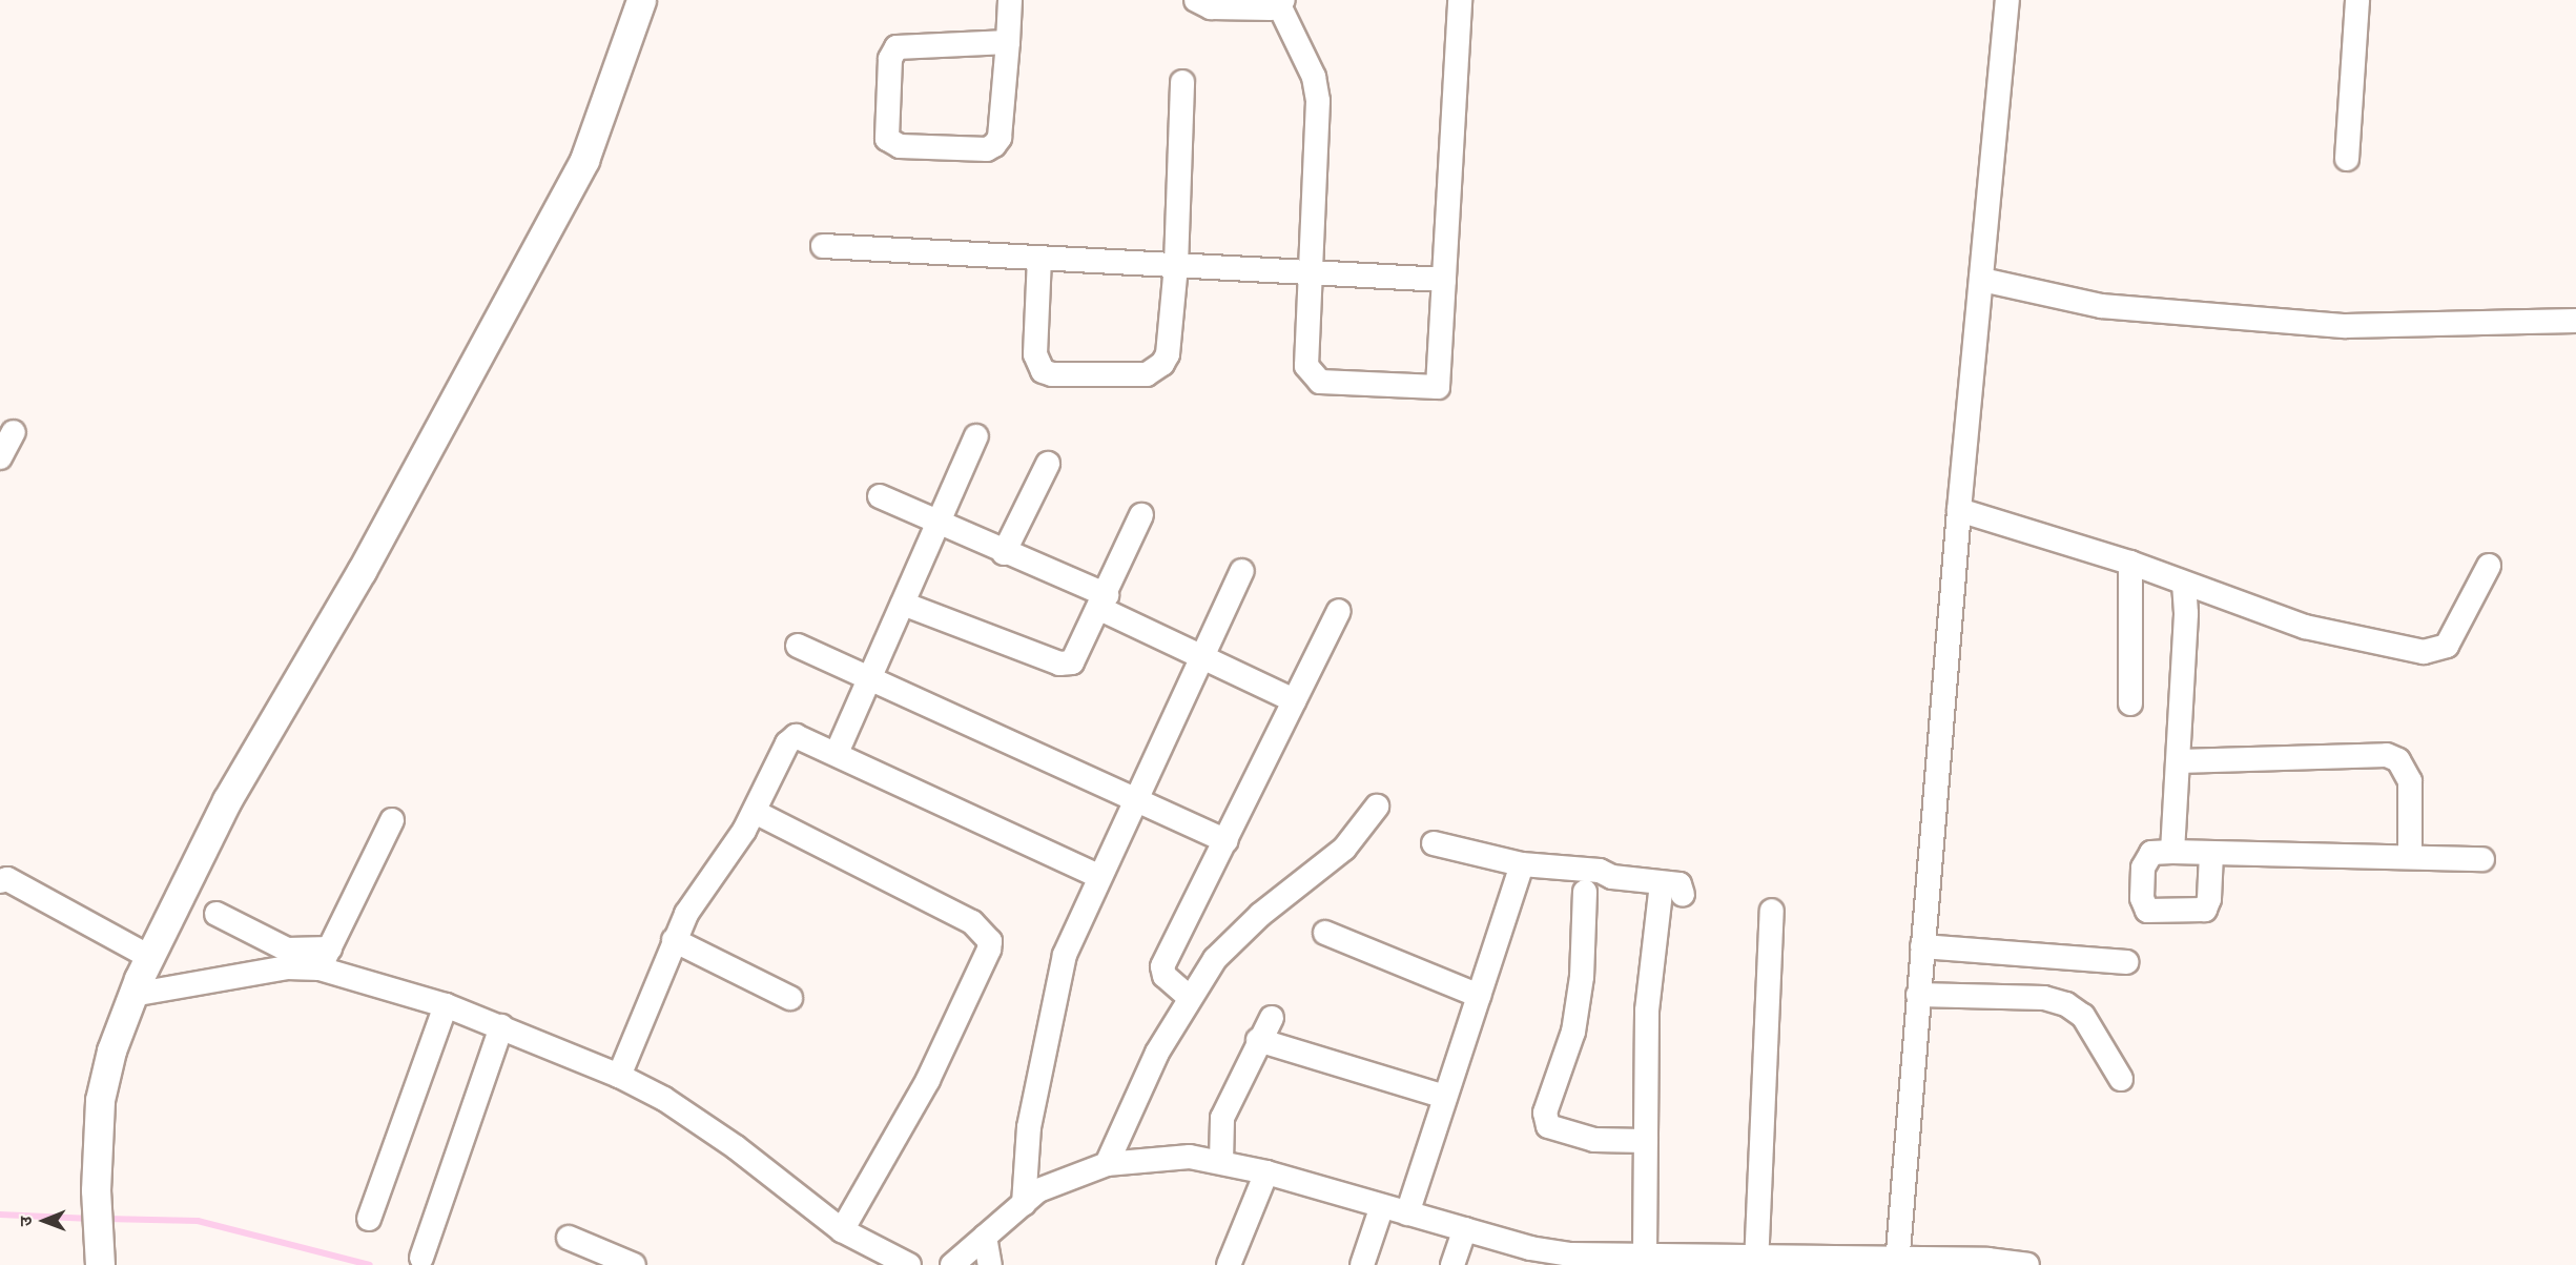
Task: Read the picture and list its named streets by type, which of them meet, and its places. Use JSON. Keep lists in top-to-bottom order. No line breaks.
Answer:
{"north":"left"}
